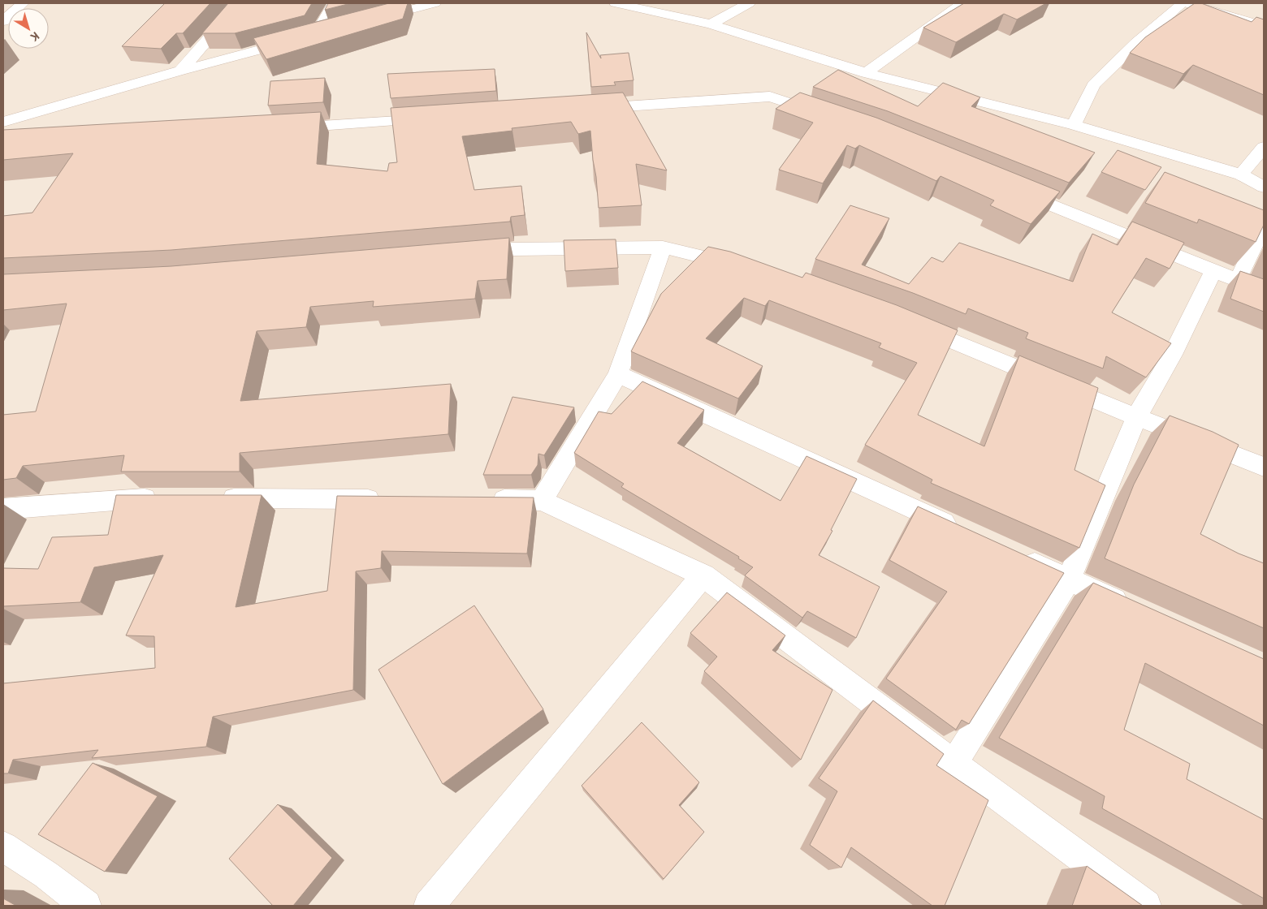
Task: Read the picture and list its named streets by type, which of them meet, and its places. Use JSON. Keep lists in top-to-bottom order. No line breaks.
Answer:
{"north":"bottom right"}
